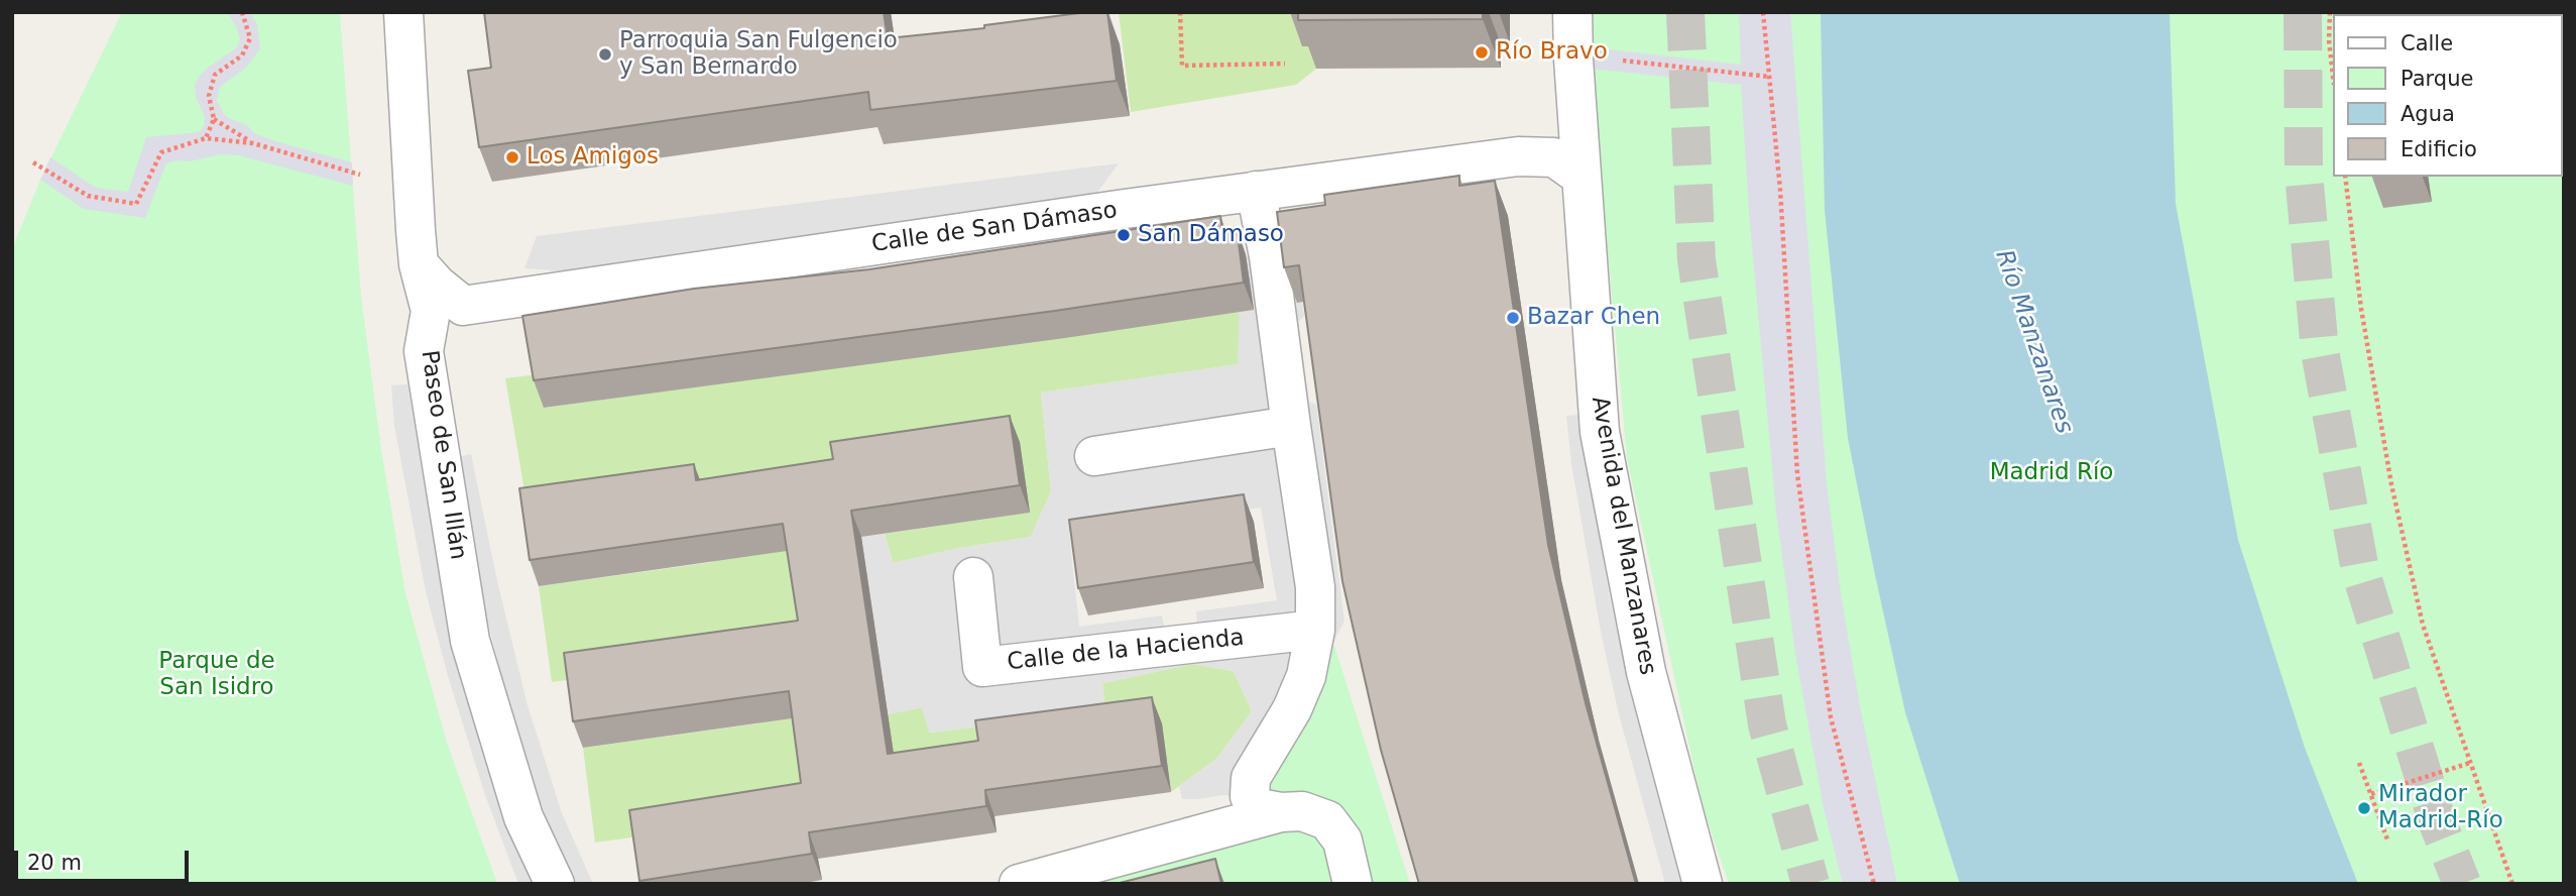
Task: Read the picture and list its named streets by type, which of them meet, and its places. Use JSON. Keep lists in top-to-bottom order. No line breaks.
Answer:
{"streets":{"street":["Calle de San Dámaso","Paseo de San Illán","Avenida del Manzanares","Calle de la Hacienda"]},"crossings":[["Calle de San Dámaso","Avenida del Manzanares"]],"water":["Río Manzanares"],"parks":["Madrid Río","Parque de San Isidro"],"places":["Río Bravo","Parroquia San Fulgencio y San Bernardo","Los Amigos","San Dámaso","Bazar Chen","Mirador Madrid-Río"],"legend":["Calle","Parque","Agua","Edificio"],"scale_bar":"20 m"}
